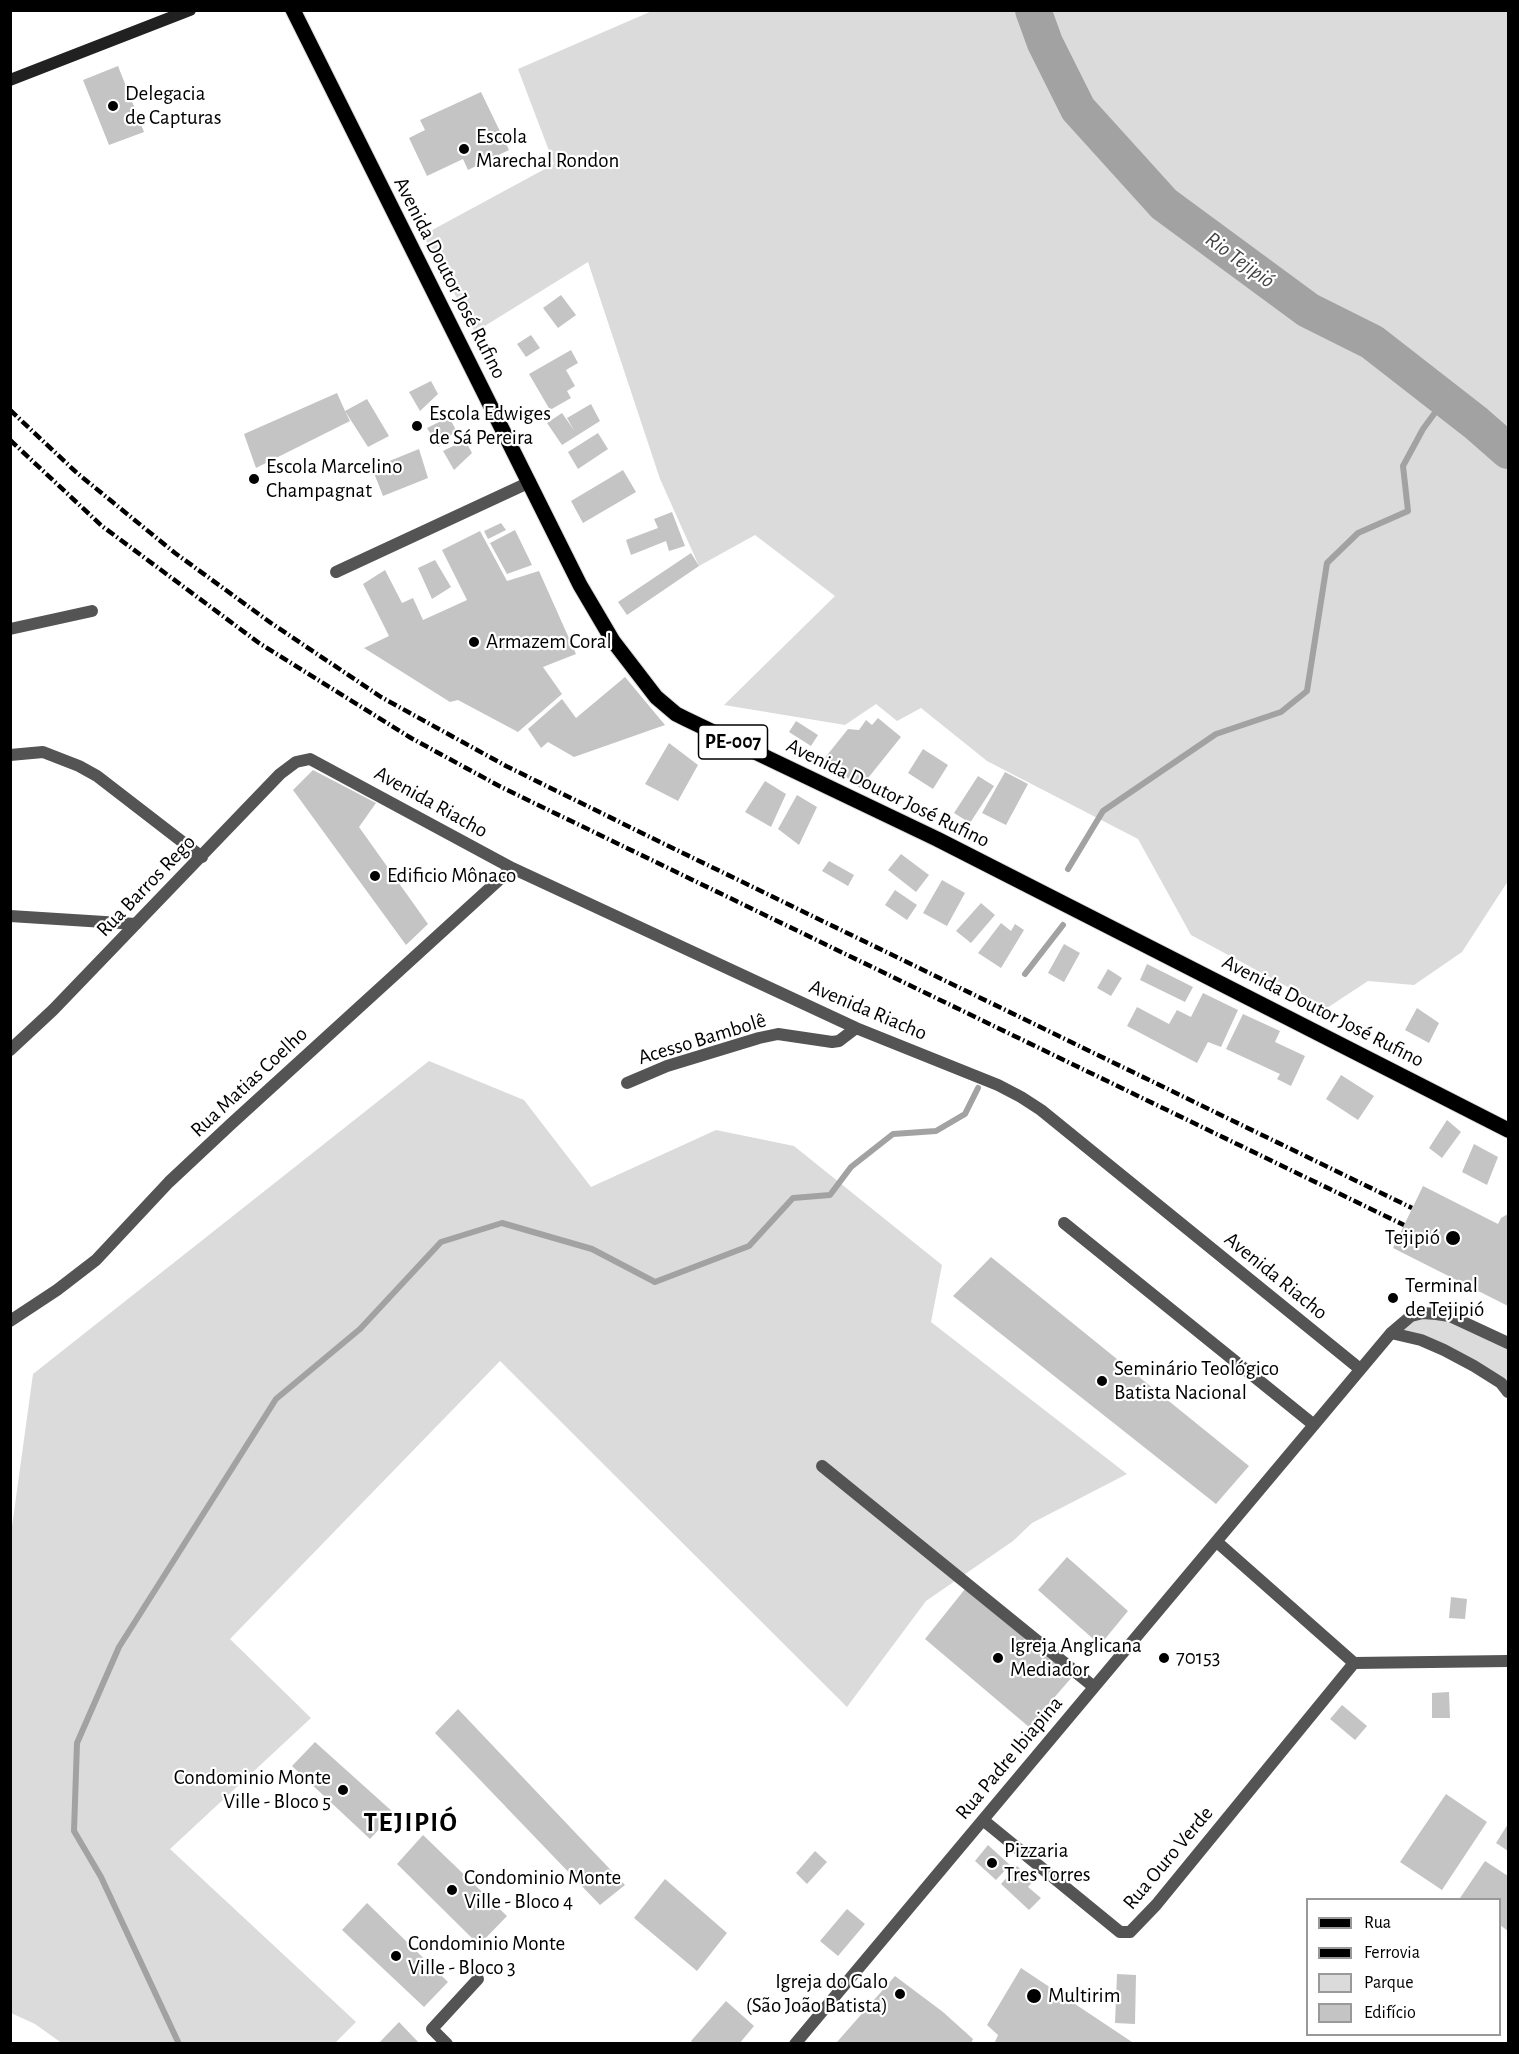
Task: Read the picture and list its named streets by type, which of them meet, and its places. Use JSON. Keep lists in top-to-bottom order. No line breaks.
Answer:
{"streets":{"main road":["Avenida Doutor José Rufino","PE-007"],"street":["Avenida Riacho","Rua Barros Rego","Acesso Bambolê","Rua Matias Coelho","Rua Padre Ibiapina","Rua Ouro Verde"]},"crossings":[["Avenida Riacho","Rua Barros Rego"],["Avenida Riacho","Acesso Bambolê"],["Avenida Riacho","Rua Matias Coelho"],["Avenida Riacho","Rua Padre Ibiapina"],["Rua Padre Ibiapina","Rua Ouro Verde"]],"districts":["TEJIPIÓ"],"water":["Rio Tejipió"],"places":["Delegacia de Capturas","Escola Marechal Rondon","Escola Edwiges de Sá Pereira","Escola Marcelino Champagnat","Armazem Coral","Edificio Mônaco","Tejipió","Terminal de Tejipió","Seminário Teológico Batista Nacional","Igreja Anglicana Mediador","70153","Condominio Monte Ville - Bloco 5","Pizzaria Tres Torres","Condominio Monte Ville - Bloco 4","Condominio Monte Ville - Bloco 3","Igreja do Galo (São João Batista)","Multirim"],"legend":["Rua","Ferrovia","Parque","Edifício"]}
